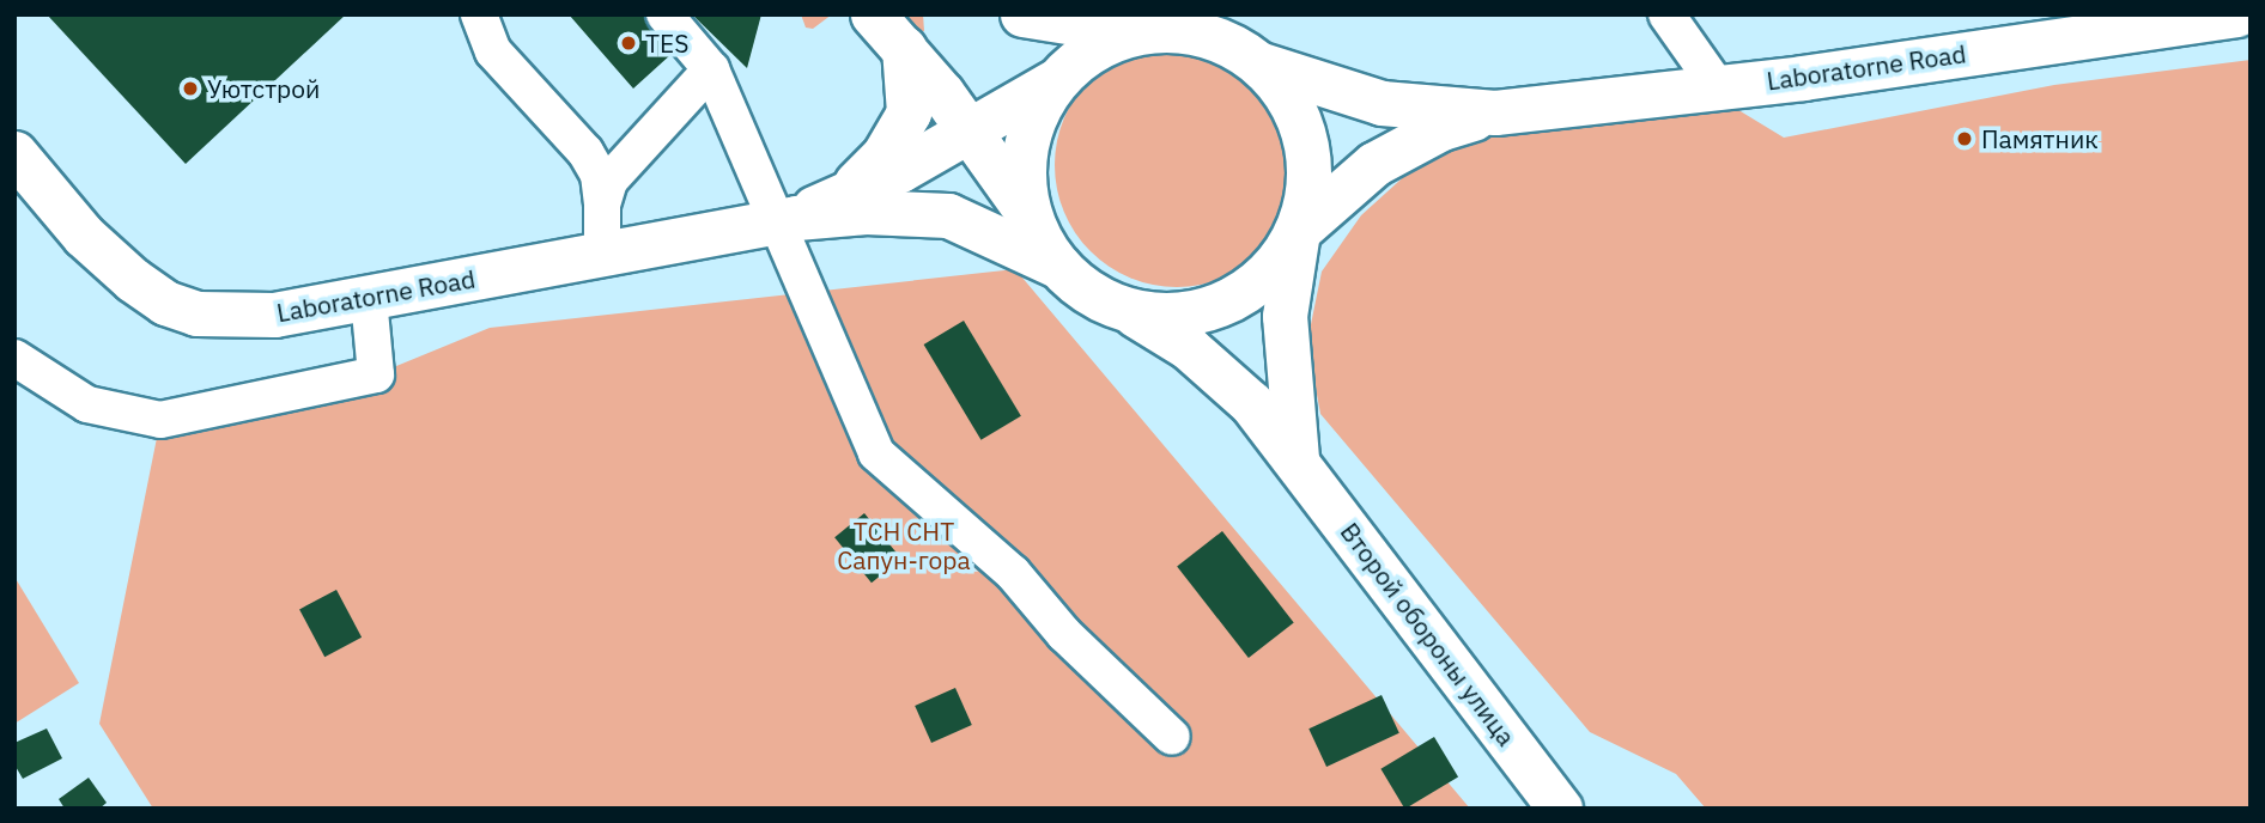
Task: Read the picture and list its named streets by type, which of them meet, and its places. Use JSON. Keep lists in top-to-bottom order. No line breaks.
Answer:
{"streets":{"main road":["Laboratorne Road","Второй обороны улица"]},"crossings":[["Laboratorne Road","Второй обороны улица"]],"parks":["ТСН СНТ Сапун-гора"],"places":["TES","Уютстрой","Памятник"]}
